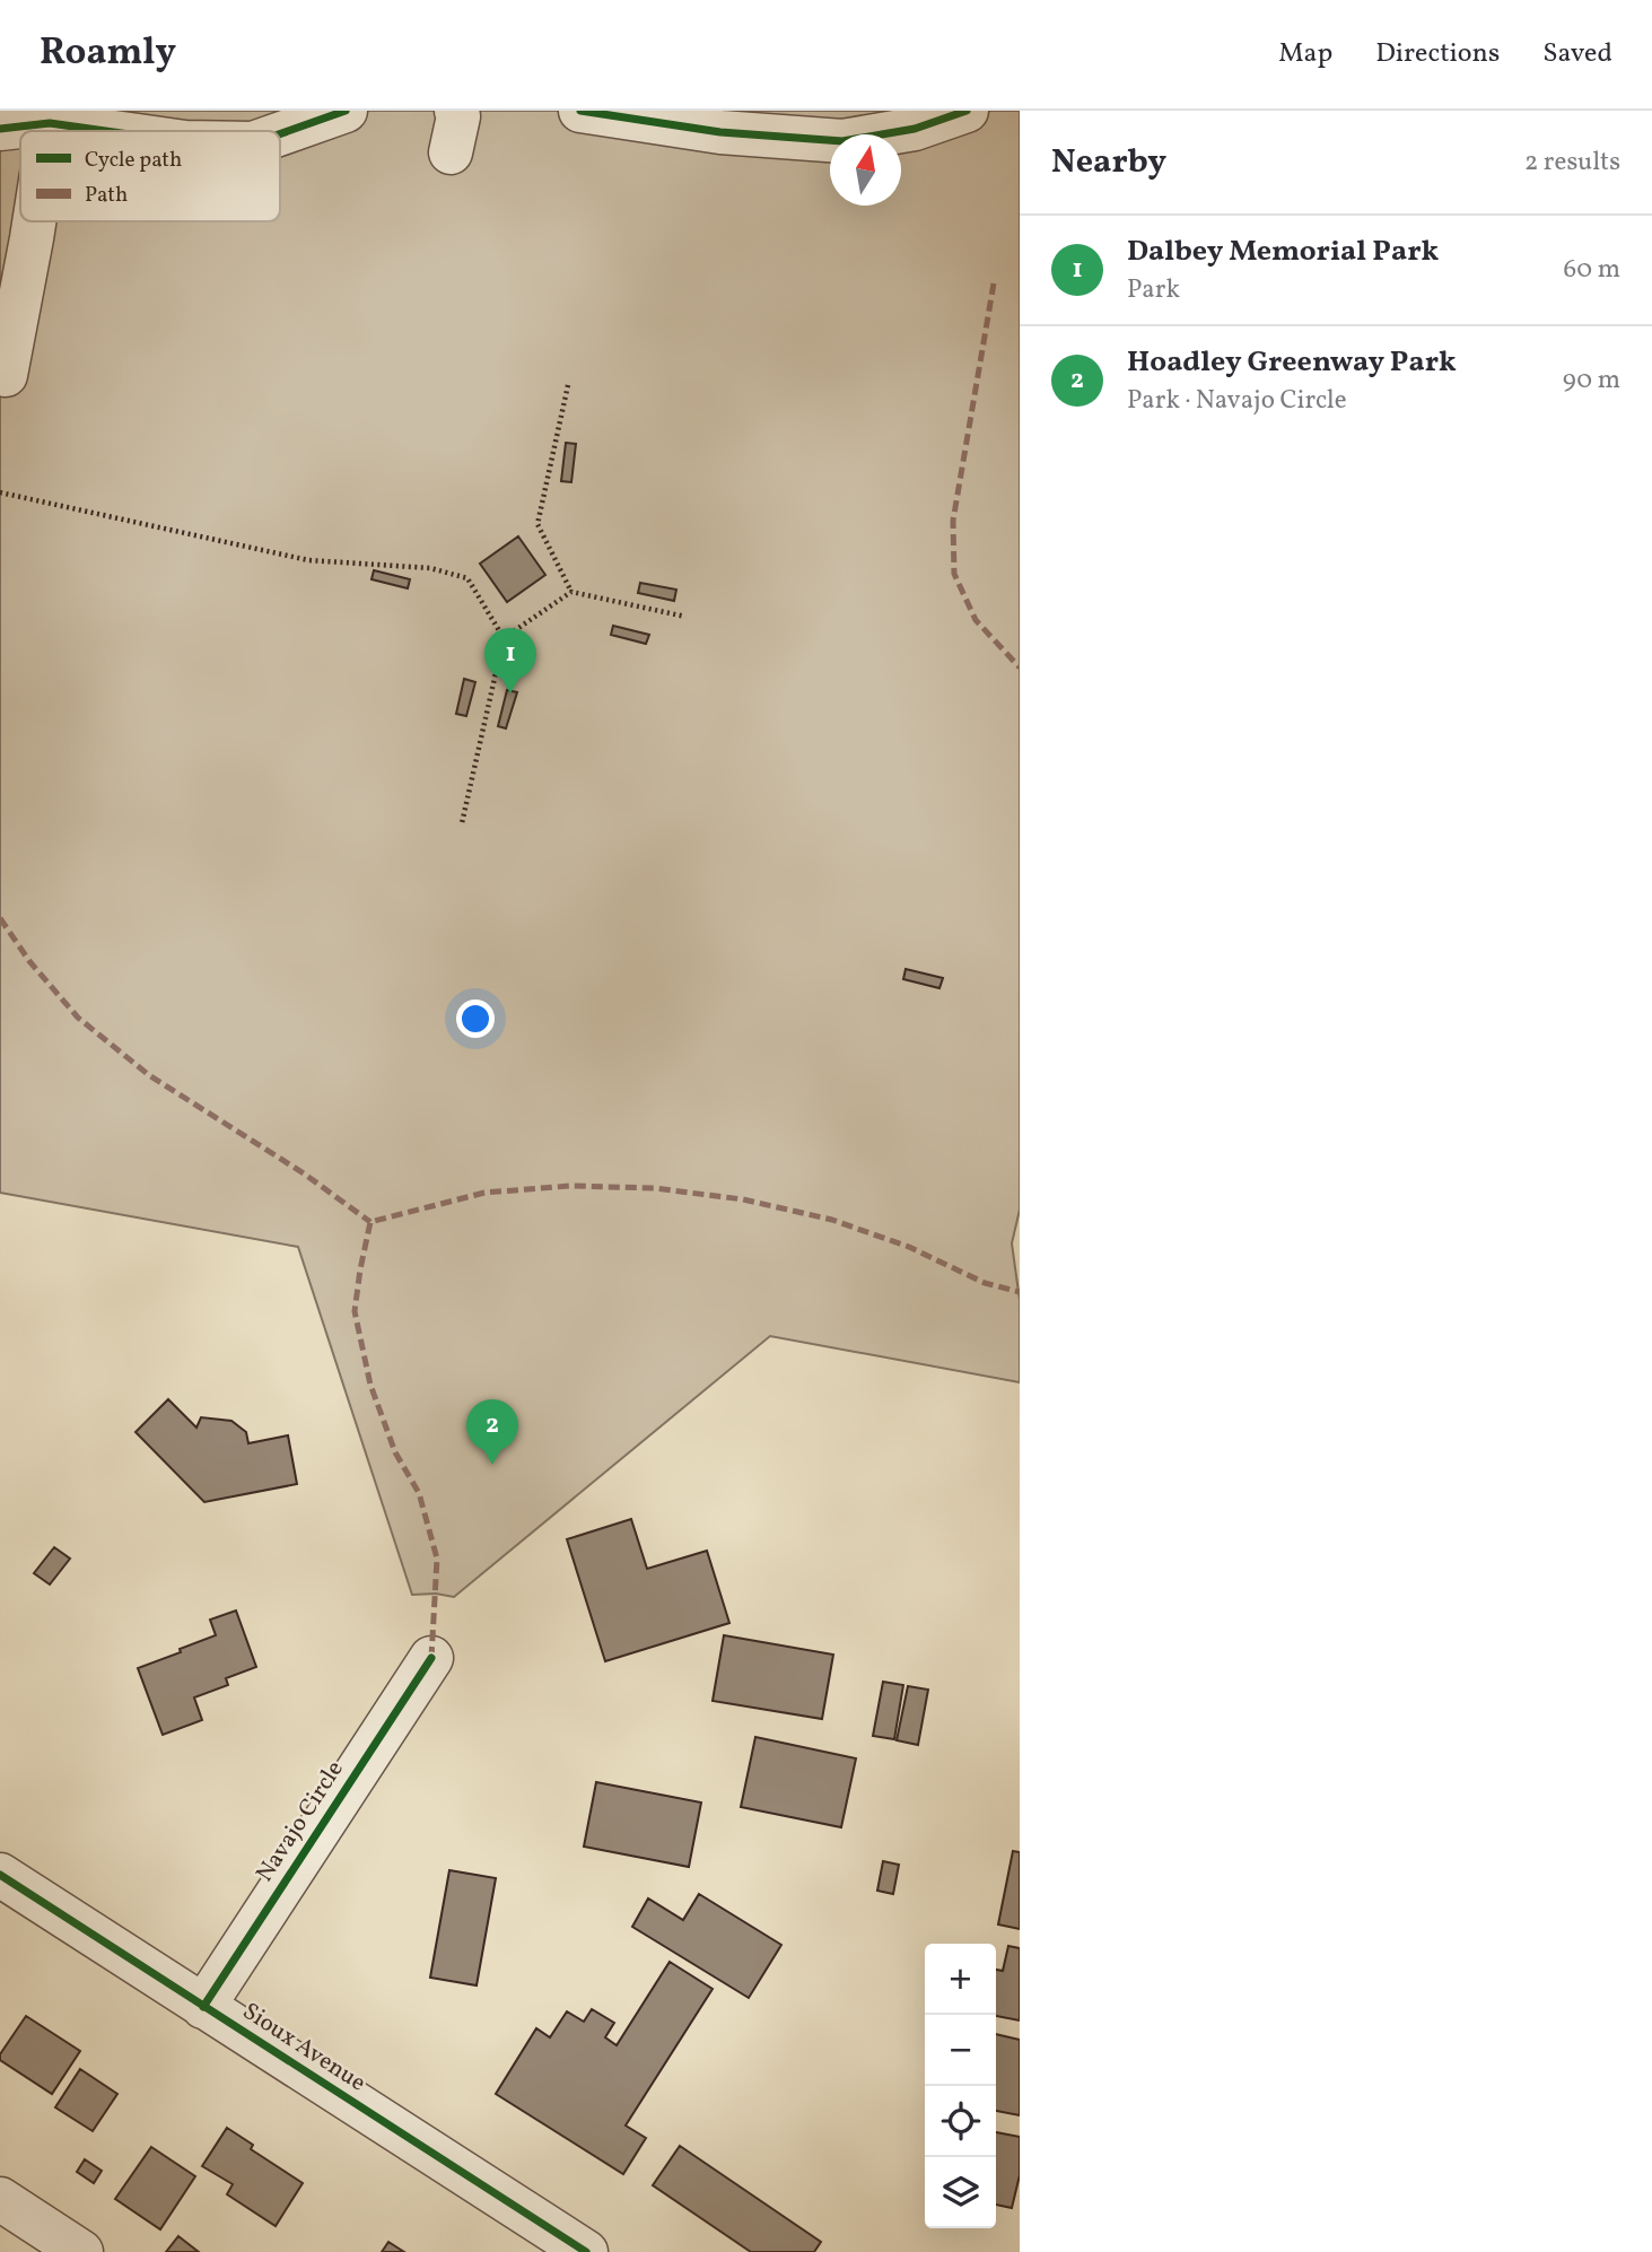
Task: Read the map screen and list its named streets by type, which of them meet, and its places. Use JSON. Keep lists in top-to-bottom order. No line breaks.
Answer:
{"streets":{"street":["Navajo Circle","Sioux Avenue"]},"crossings":[["Navajo Circle","Sioux Avenue"]],"legend":["Cycle path","Path"],"north":"top","page":{"header":"Roamly","nav":["Map","Directions","Saved"],"heading":["Nearby","2 results"],"list":[{"mark":"1","name":"Dalbey Memorial Park","note":"Park","value":"60 m"},{"mark":"2","name":"Hoadley Greenway Park","note":"Park · Navajo Circle","value":"90 m"}],"pins":["1","2"],"map_buttons":["+","−"]}}
